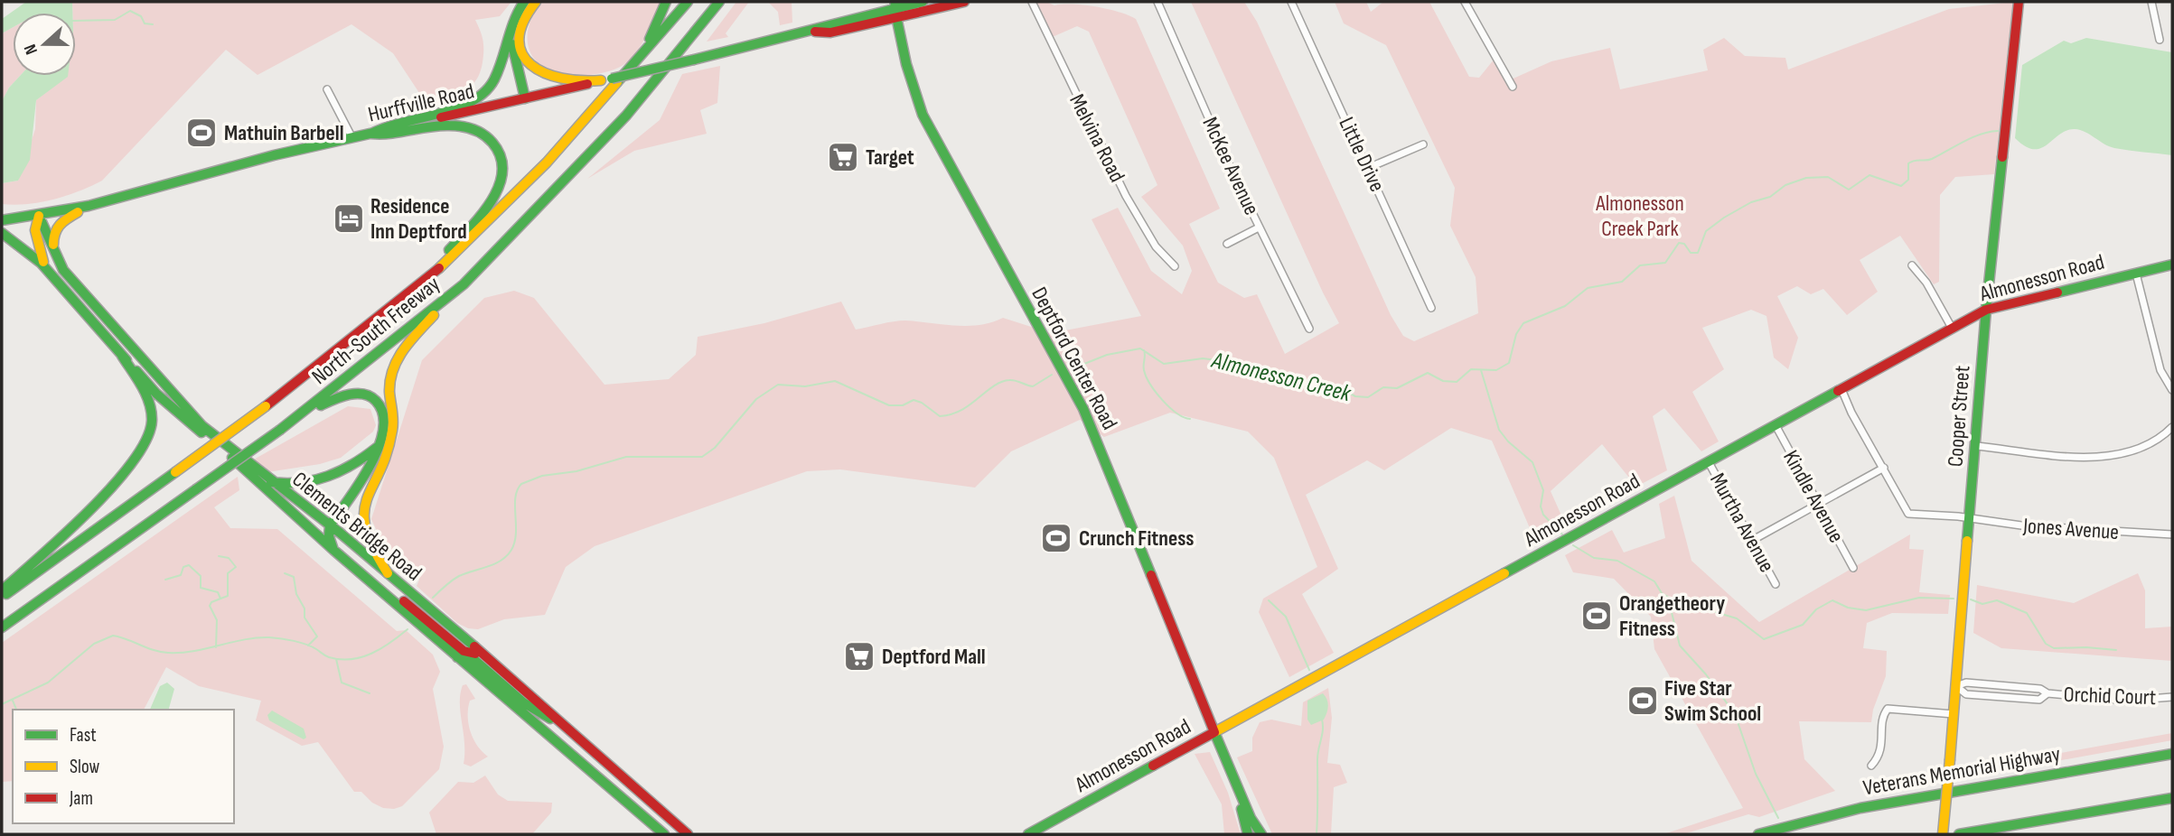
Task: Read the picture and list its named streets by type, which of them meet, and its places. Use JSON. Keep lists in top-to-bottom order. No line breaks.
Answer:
{"streets":{"main road":["Hurffville Road","Almonesson Road","North-South Freeway","Deptford Center Road","Cooper Street","Clements Bridge Road","Veterans Memorial Highway"],"street":["Melvina Road","Little Drive","McKee Avenue","Kindle Avenue","Murtha Avenue","Jones Avenue","Orchid Court"]},"crossings":[["Hurffville Road","Deptford Center Road"],["Hurffville Road","Clements Bridge Road"],["Almonesson Road","Deptford Center Road"],["Almonesson Road","Cooper Street"],["Almonesson Road","Kindle Avenue"],["Almonesson Road","Murtha Avenue"],["Cooper Street","Jones Avenue"],["Cooper Street","Orchid Court"]],"water":["Almonesson Creek"],"parks":["Almonesson Creek Park"],"places":{"sports":["Mathuin Barbell","Crunch Fitness","Orangetheory Fitness","Five Star Swim School"],"supermarket":["Target","Deptford Mall"],"hotel":["Residence Inn Deptford"]},"legend":["Fast","Slow","Jam"],"north":"left"}
